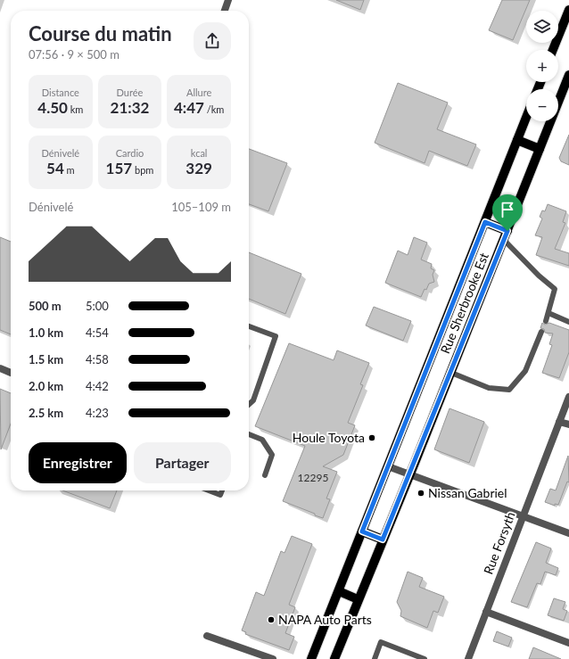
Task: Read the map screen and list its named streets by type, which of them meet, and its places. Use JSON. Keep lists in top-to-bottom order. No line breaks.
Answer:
{"streets":{"main road":["Rue Sherbrooke Est"],"street":["Rue Forsyth"]},"places":["Houle Toyota","Nissan Gabriel","NAPA Auto Parts"],"house_numbers":["12295"],"page":{"map_buttons":["+","−"],"heading":["Course du matin","07:56 · 9 × 500 m"],"stats":[["Distance","4.50 km"],["Durée","21:32"],["Allure","4:47 /km"],["Dénivelé","54 m"],["Cardio","157 bpm"],["kcal","329"]],"chart":["Dénivelé","105–109 m"],"list":[{"name":"500 m","note":"5:00"},{"name":"1.0 km","note":"4:54"},{"name":"1.5 km","note":"4:58"},{"name":"2.0 km","note":"4:42"},{"name":"2.5 km","note":"4:23"}],"buttons":["Enregistrer","Partager"]}}
